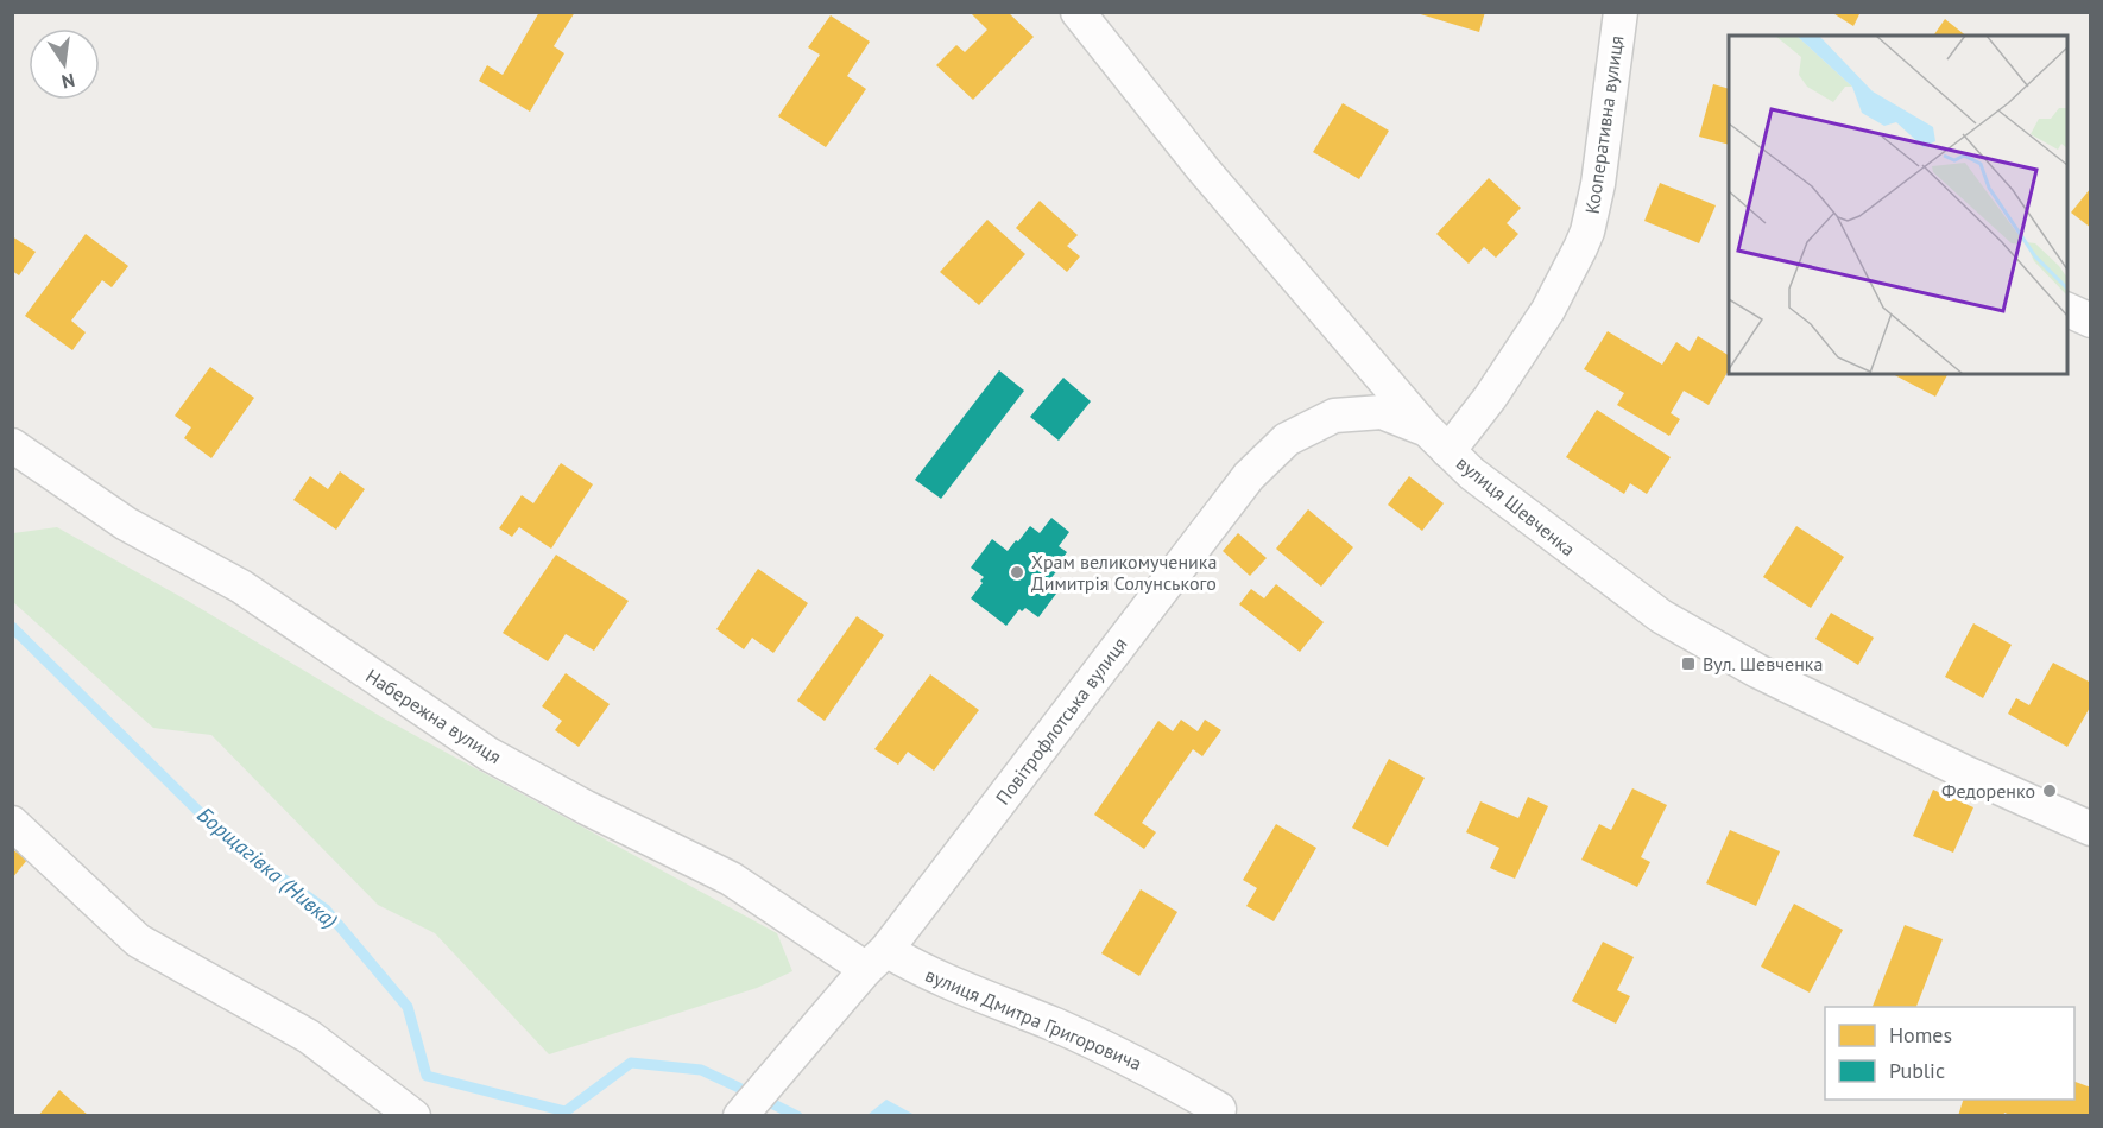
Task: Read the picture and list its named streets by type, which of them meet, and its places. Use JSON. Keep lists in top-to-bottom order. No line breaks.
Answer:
{"streets":{"street":["Кооперативна вулиця","вулиця Шевченка","Набережна вулиця","Повітрофлотська вулиця","вулиця Дмитра Григоровича"]},"crossings":[["Кооперативна вулиця","вулиця Шевченка"],["Кооперативна вулиця","Повітрофлотська вулиця"],["вулиця Шевченка","Повітрофлотська вулиця"],["Набережна вулиця","Повітрофлотська вулиця"],["Набережна вулиця","вулиця Дмитра Григоровича"],["Повітрофлотська вулиця","вулиця Дмитра Григоровича"]],"water":["Борщагівка (Нивка)"],"places":{"other":["Храм великомученика Димитрія Солунського","Федоренко"],"transit":["Вул. Шевченка"]},"legend":["Homes","Public"],"north":"bottom"}
